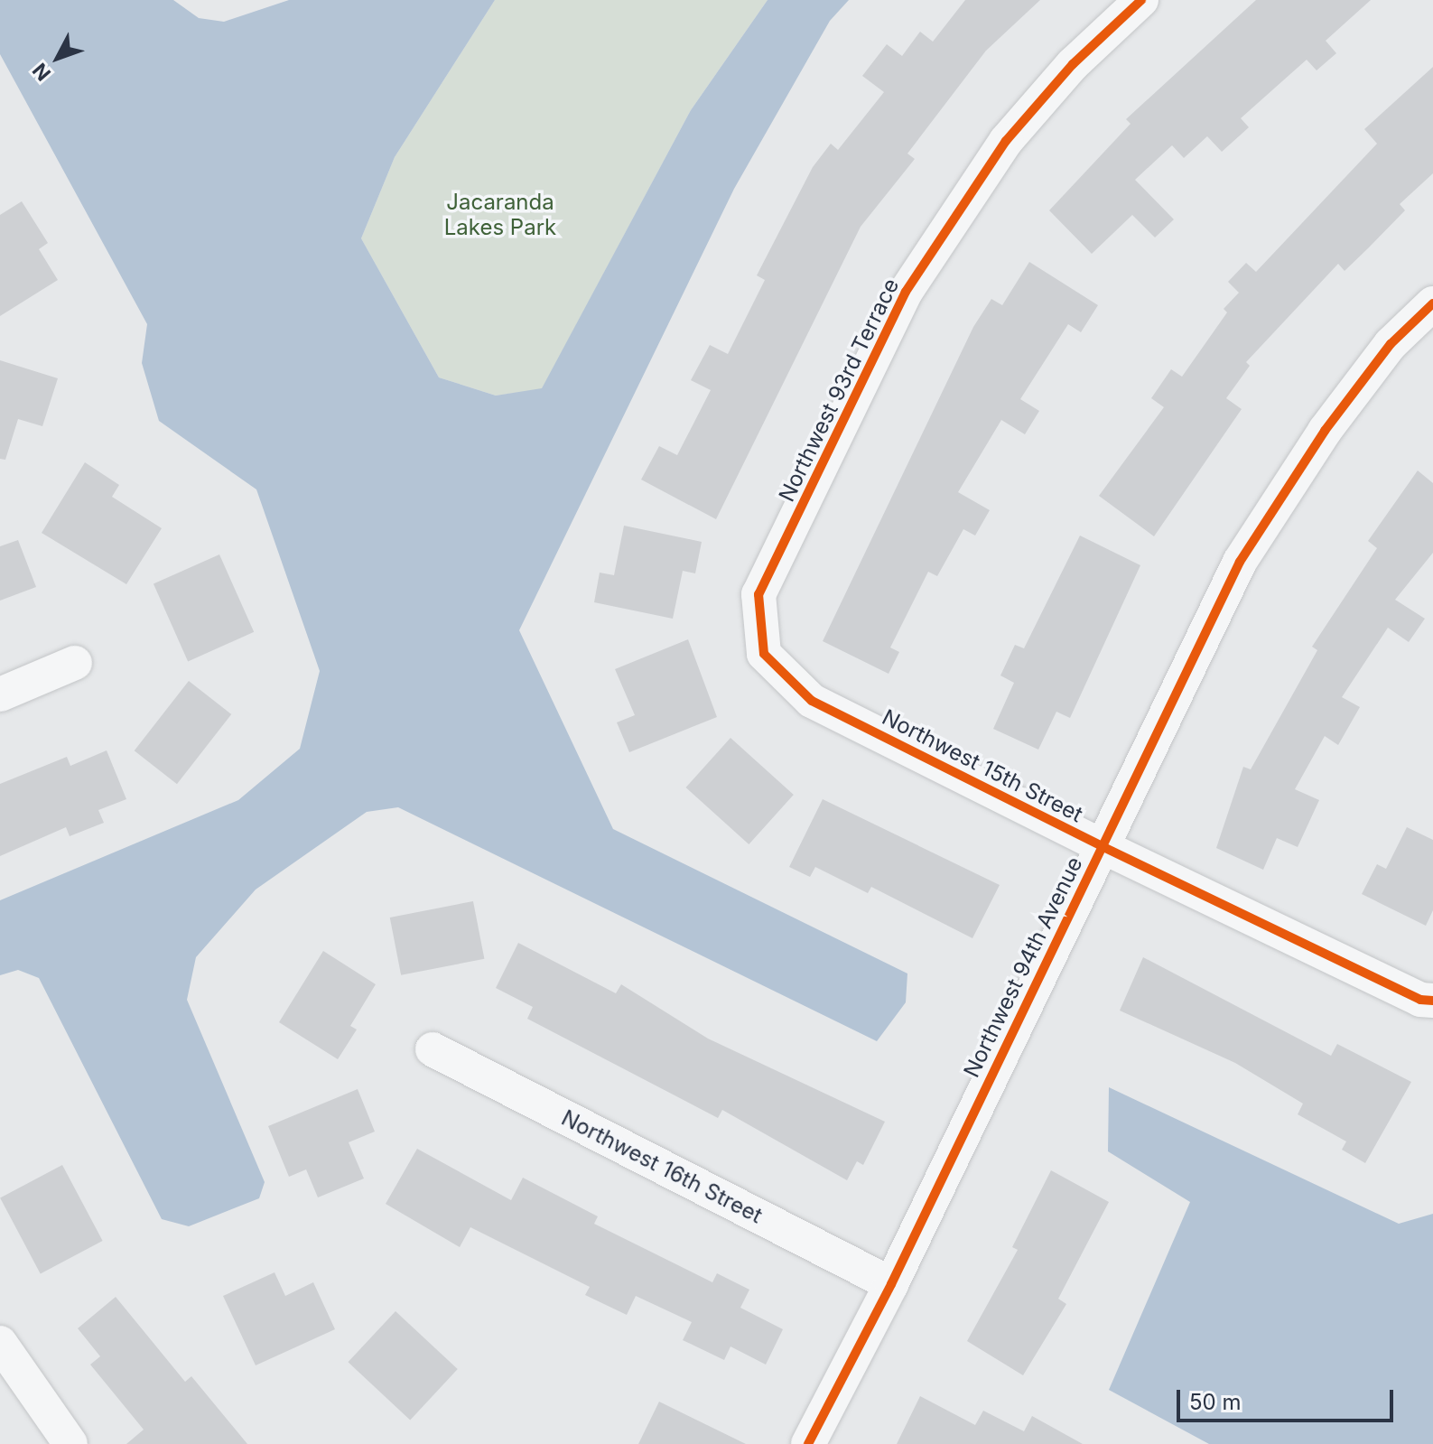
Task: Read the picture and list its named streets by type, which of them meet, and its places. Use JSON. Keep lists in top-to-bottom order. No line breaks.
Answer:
{"streets":{"street":["Northwest 93rd Terrace","Northwest 15th Street","Northwest 94th Avenue","Northwest 16th Street"]},"crossings":[["Northwest 93rd Terrace","Northwest 15th Street"],["Northwest 15th Street","Northwest 94th Avenue"],["Northwest 94th Avenue","Northwest 16th Street"]],"parks":["Jacaranda Lakes Park"],"scale_bar":"50 m","north":"bottom left"}
